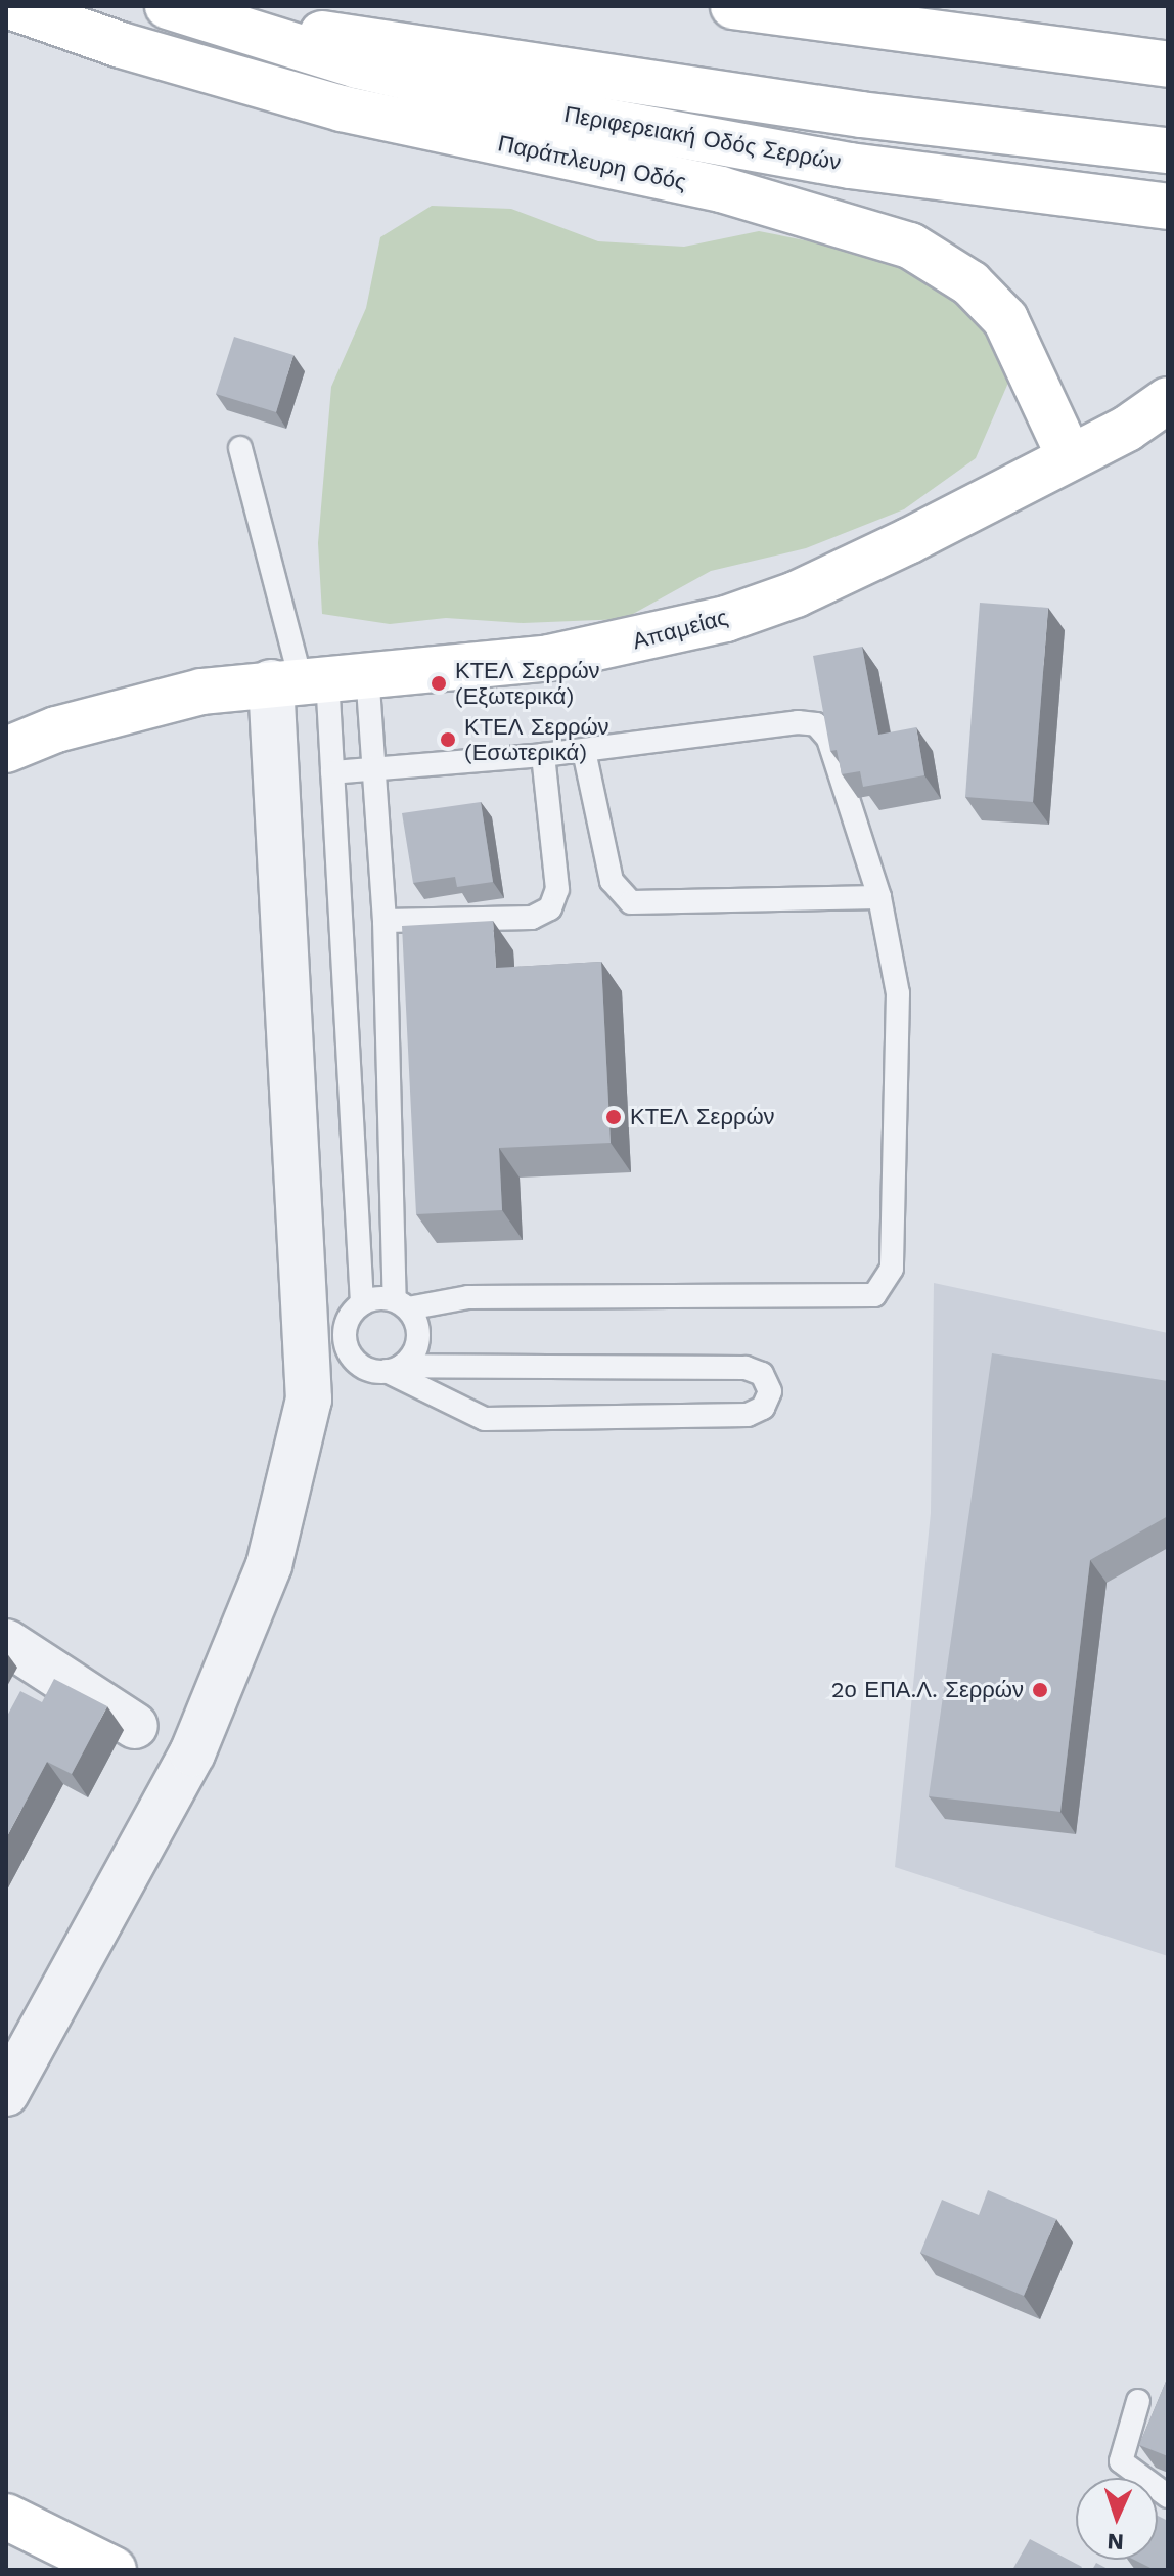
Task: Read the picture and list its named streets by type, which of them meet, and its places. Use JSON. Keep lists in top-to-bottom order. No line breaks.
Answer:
{"streets":{"main road":["Περιφερειακή Οδός Σερρών","Παράπλευρη Οδός","Απαμείας"]},"crossings":[["Παράπλευρη Οδός","Απαμείας"]],"places":["ΚΤΕΛ Σερρών (Εξωτερικά)","ΚΤΕΛ Σερρών (Εσωτερικά)","ΚΤΕΛ Σερρών","2ο ΕΠΑ.Λ. Σερρών"],"north":"bottom"}
